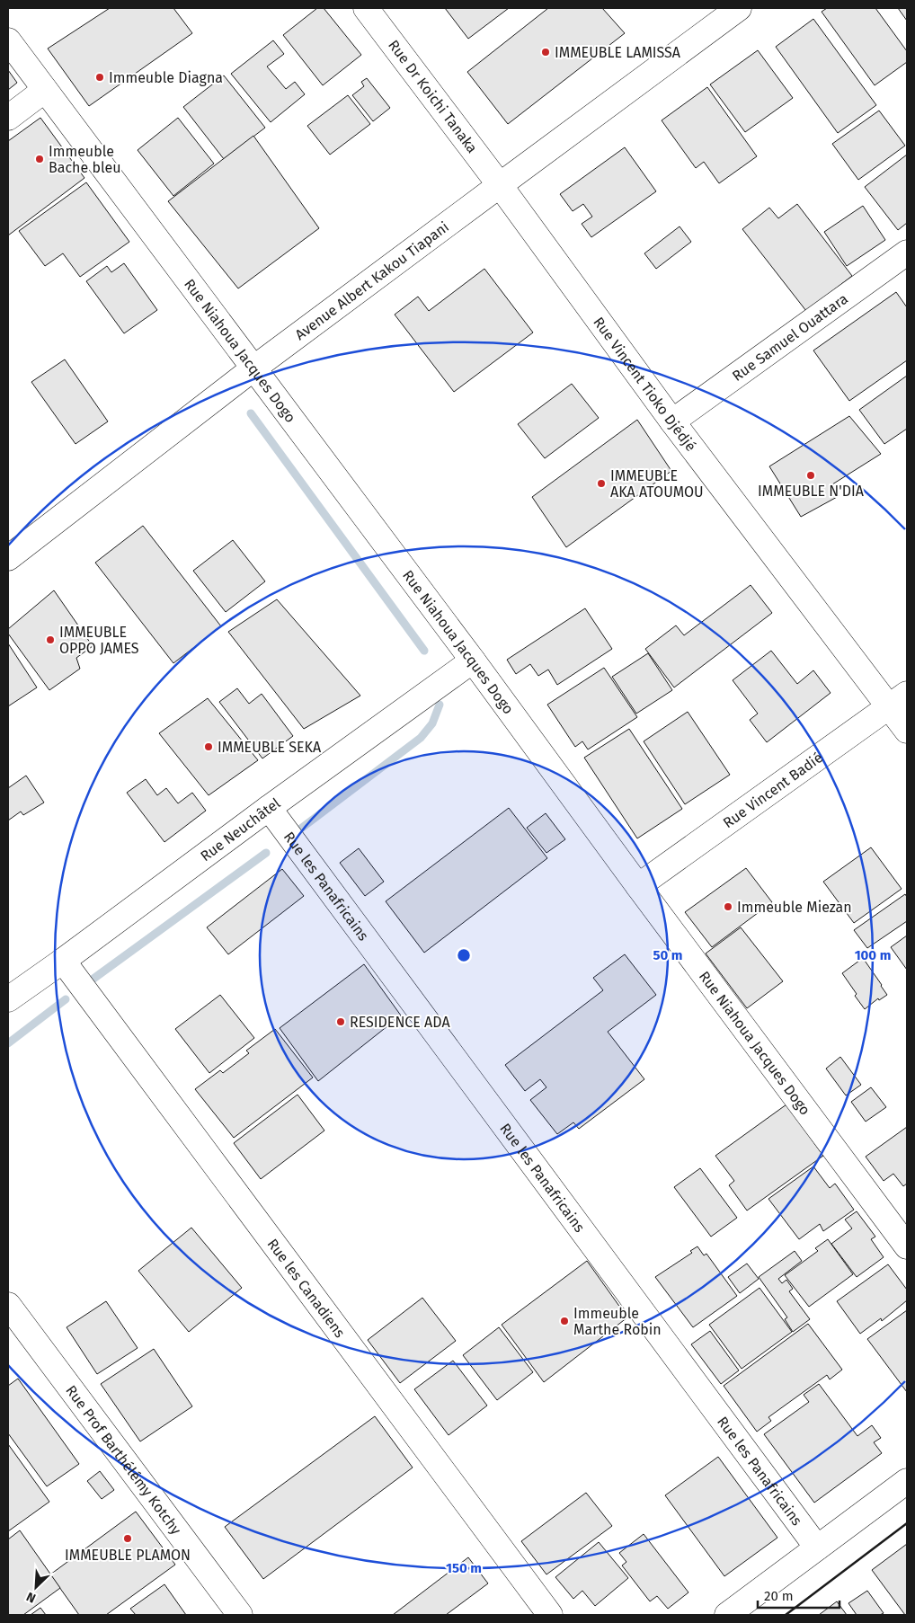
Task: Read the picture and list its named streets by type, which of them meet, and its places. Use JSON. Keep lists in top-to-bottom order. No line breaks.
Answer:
{"streets":{"street":["Rue Dr Koichi Tanaka","Avenue Albert Kakou Tiapani","Rue Samuel Ouattara","Rue Niahoua Jacques Dogo","Rue Vincent Tioko Djédjé","Rue Vincent Badié","Rue Neuchâtel","Rue les Panafricains","Rue les Canadiens","Rue Prof Barthélémy Kotchy"]},"crossings":[["Rue Dr Koichi Tanaka","Avenue Albert Kakou Tiapani"],["Rue Dr Koichi Tanaka","Rue Vincent Tioko Djédjé"],["Avenue Albert Kakou Tiapani","Rue Niahoua Jacques Dogo"],["Avenue Albert Kakou Tiapani","Rue Vincent Tioko Djédjé"],["Rue Samuel Ouattara","Rue Vincent Tioko Djédjé"],["Rue Niahoua Jacques Dogo","Rue Vincent Badié"],["Rue Niahoua Jacques Dogo","Rue Neuchâtel"],["Rue Vincent Tioko Djédjé","Rue Vincent Badié"],["Rue Neuchâtel","Rue les Panafricains"],["Rue Neuchâtel","Rue les Canadiens"]],"places":["IMMEUBLE LAMISSA","Immeuble Diagna","Immeuble Bache bleu","IMMEUBLE N'DIA","IMMEUBLE AKA ATOUMOU","IMMEUBLE OPPO JAMES","IMMEUBLE SEKA","Immeuble Miezan","RESIDENCE ADA","Immeuble Marthe Robin","IMMEUBLE PLAMON"],"scale_bar":"20 m","north":"bottom left","rings":["50 m","100 m","150 m"]}
